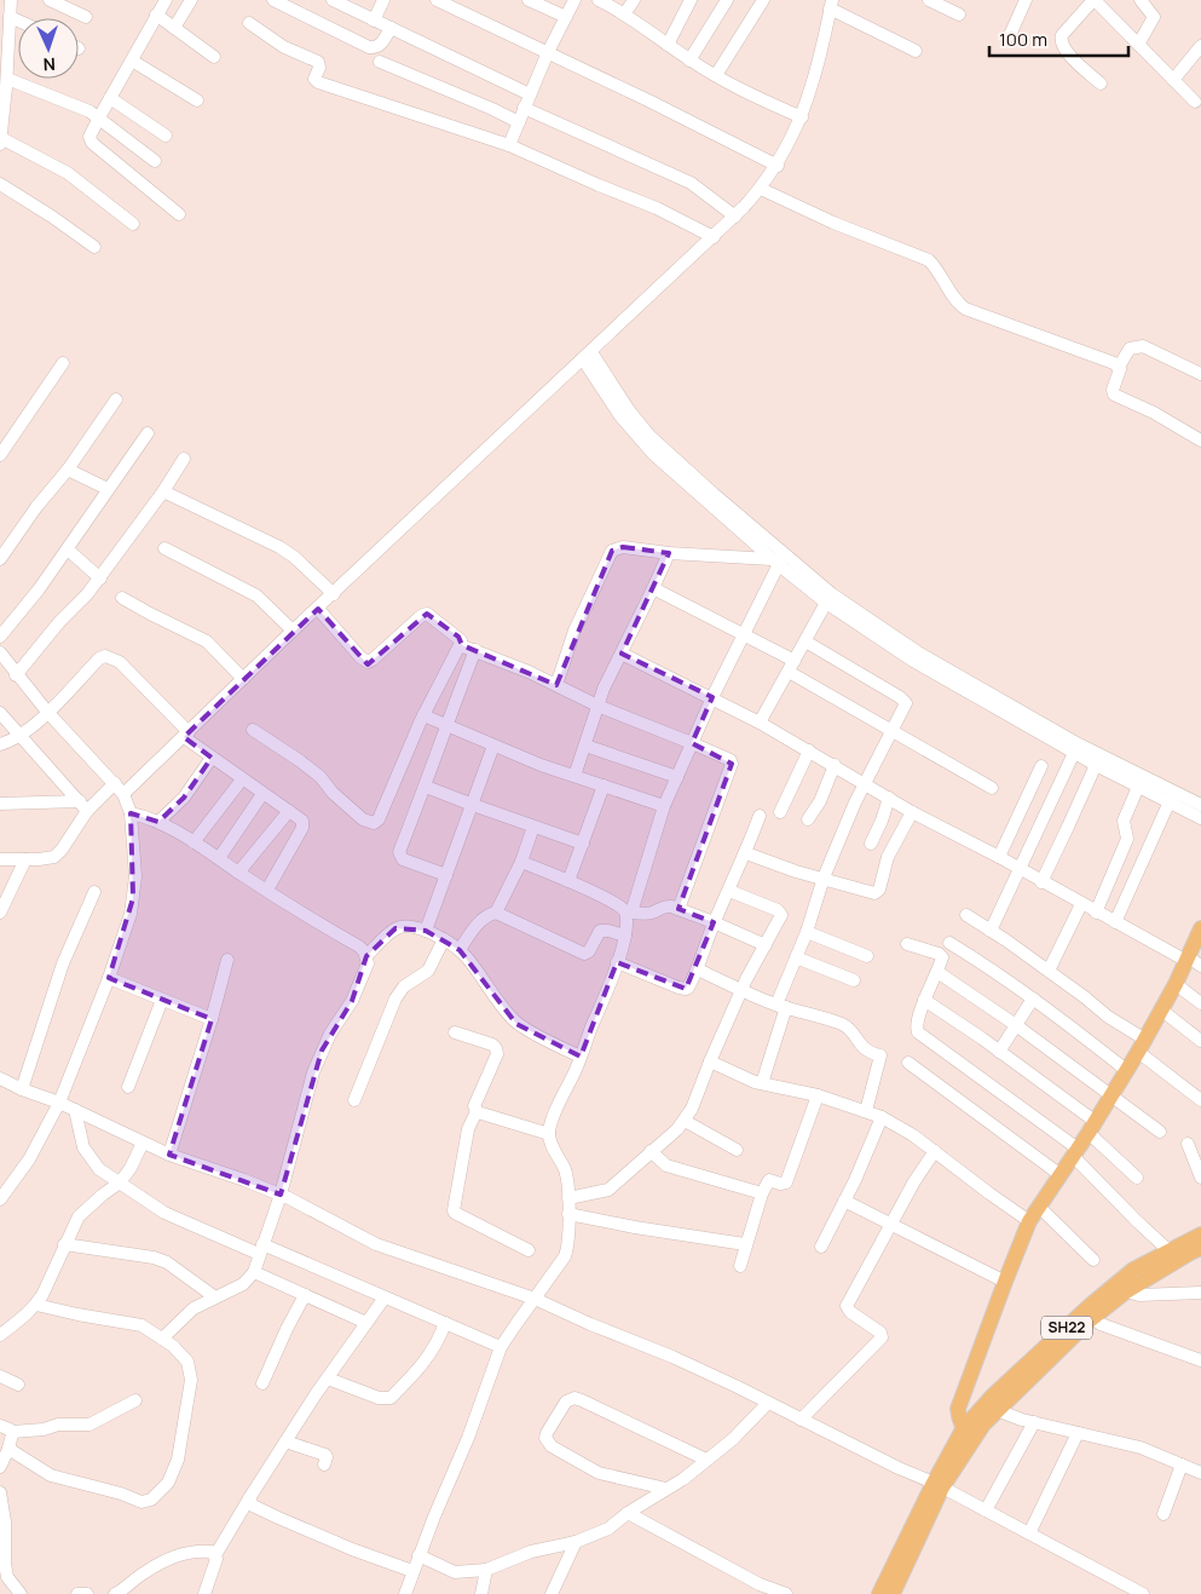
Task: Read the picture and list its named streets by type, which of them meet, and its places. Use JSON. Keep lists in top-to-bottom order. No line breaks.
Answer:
{"streets":{"main road":["SH22"]},"scale_bar":"100 m","north":"bottom"}
